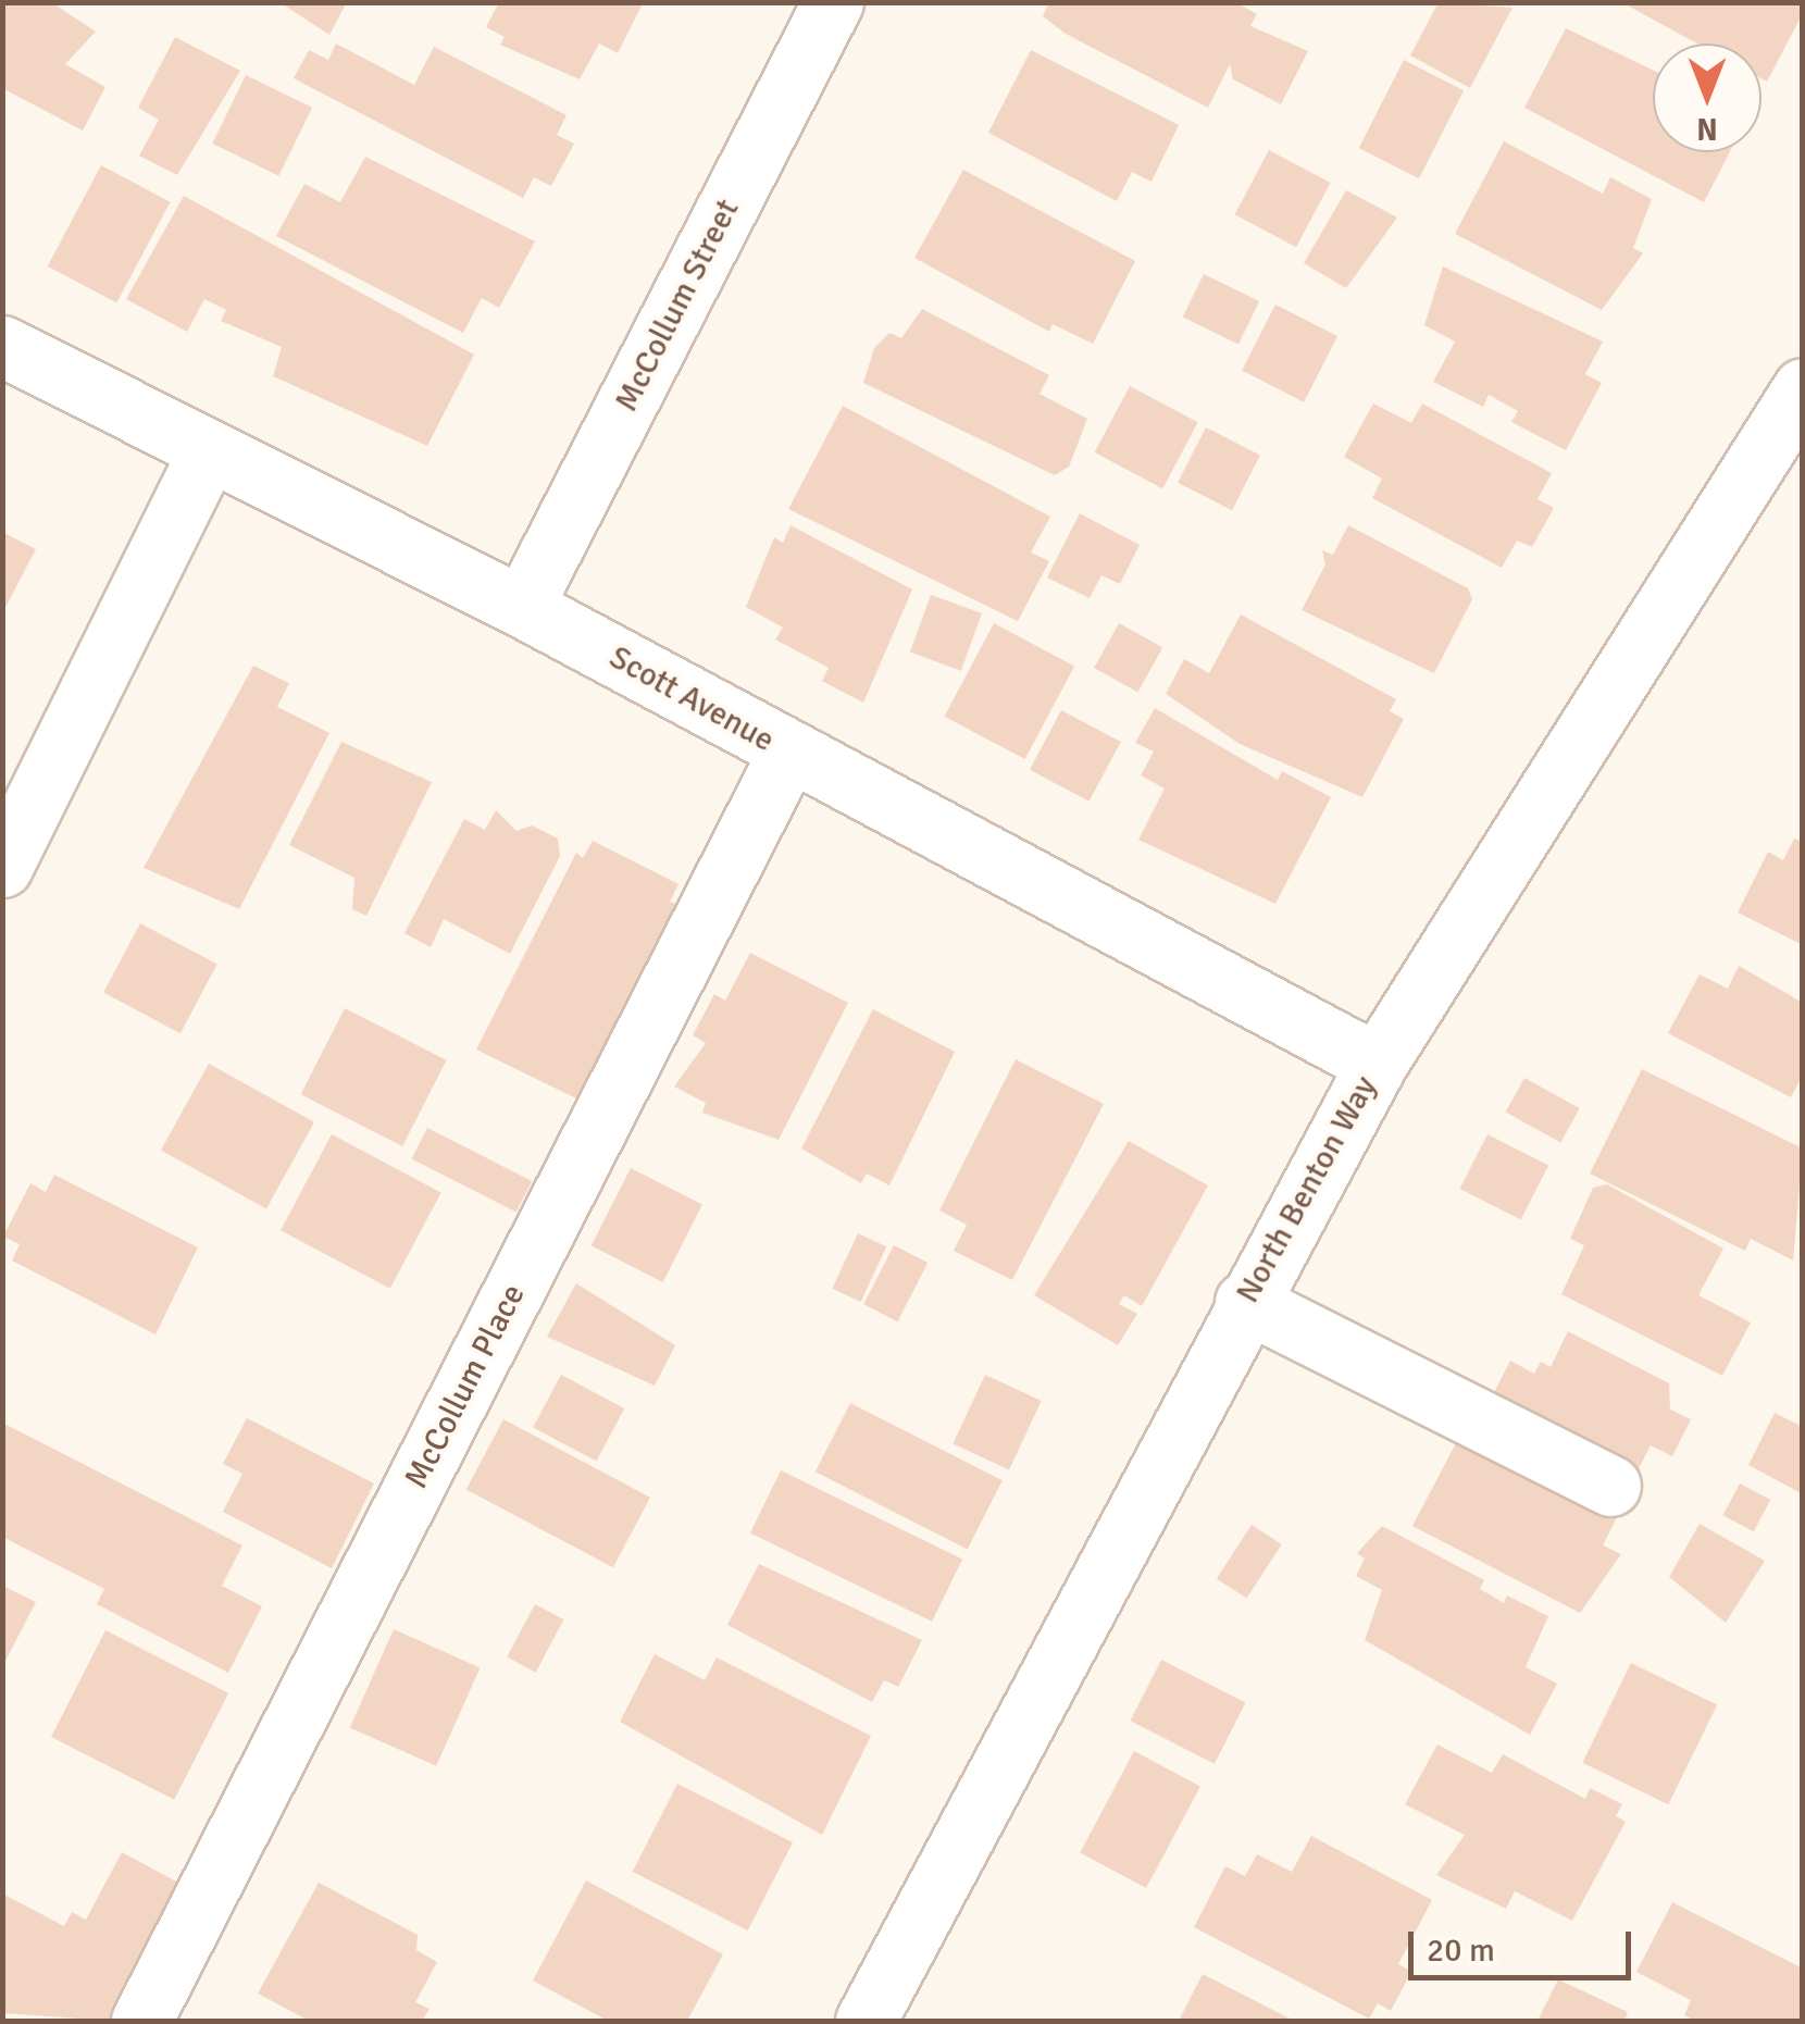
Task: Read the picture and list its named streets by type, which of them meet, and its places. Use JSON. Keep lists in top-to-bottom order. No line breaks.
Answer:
{"streets":{"street":["McCollum Street","Scott Avenue","North Benton Way","McCollum Place"]},"crossings":[["McCollum Street","Scott Avenue"],["Scott Avenue","North Benton Way"],["Scott Avenue","McCollum Place"]],"scale_bar":"20 m","north":"bottom"}
